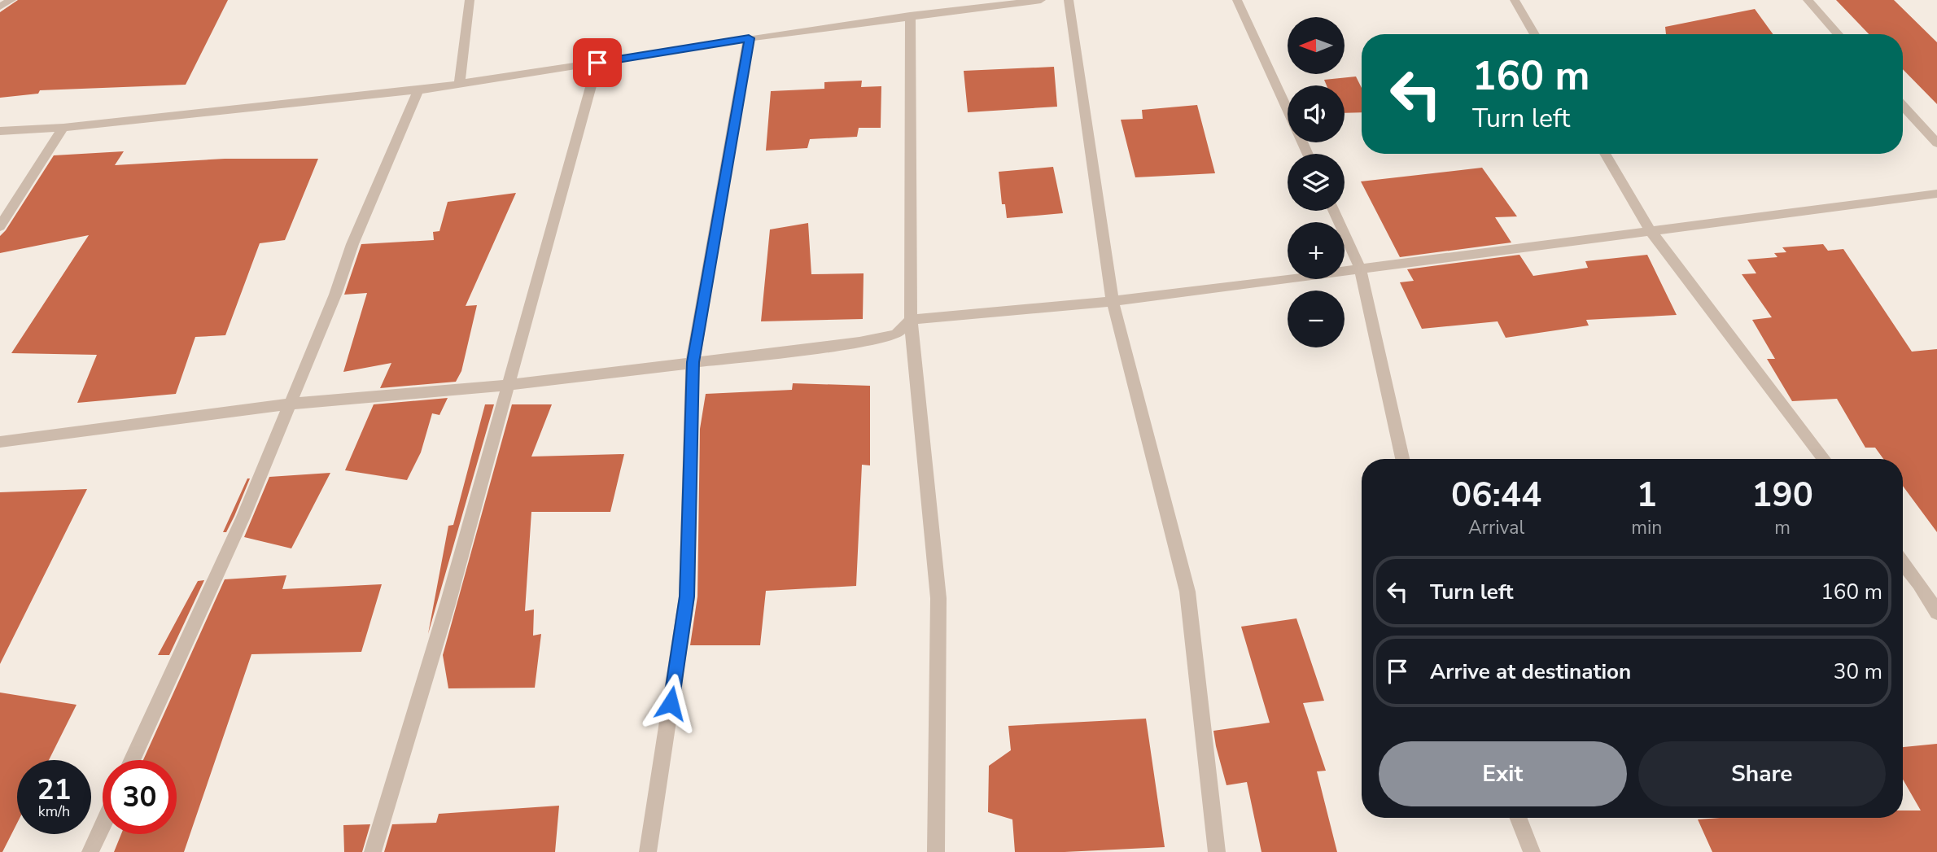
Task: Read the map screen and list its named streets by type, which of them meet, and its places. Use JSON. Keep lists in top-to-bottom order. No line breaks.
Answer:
{"north":"left","page":{"map_buttons":["+","−"],"turn":["160 m","Turn left"],"eta":["06:44","Arrival","1","min","190","m"],"list":[{"name":"Turn left","value":"160 m"},{"name":"Arrive at destination","value":"30 m"}],"buttons":["Exit","Share"],"speed":"21 km/h","limit":"30"}}
